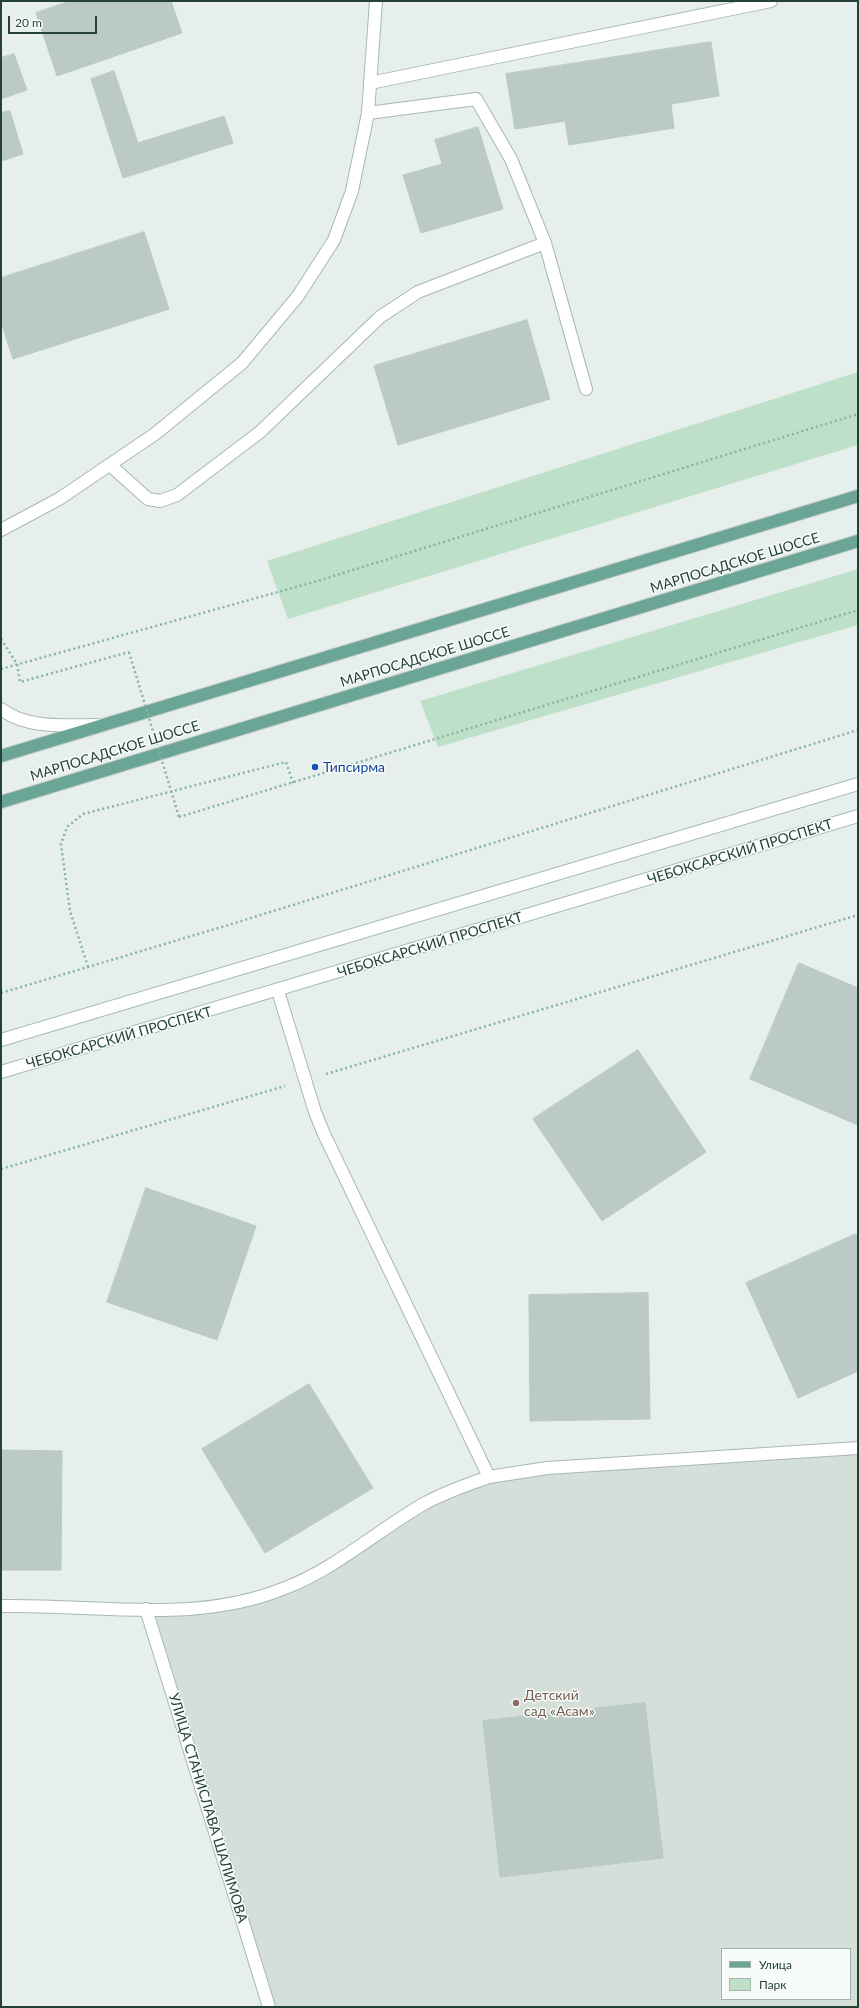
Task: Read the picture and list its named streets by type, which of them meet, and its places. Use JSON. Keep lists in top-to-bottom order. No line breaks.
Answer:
{"streets":{"main road":["МАРПОСАДСКОЕ ШОССЕ"],"street":["ЧЕБОКСАРСКИЙ ПРОСПЕКТ","УЛИЦА СТАНИСЛАВА ШАЛИМОВА"]},"places":["Типсирма","Детский сад «Асам»"],"legend":["Улица","Парк"],"scale_bar":"20 m"}
